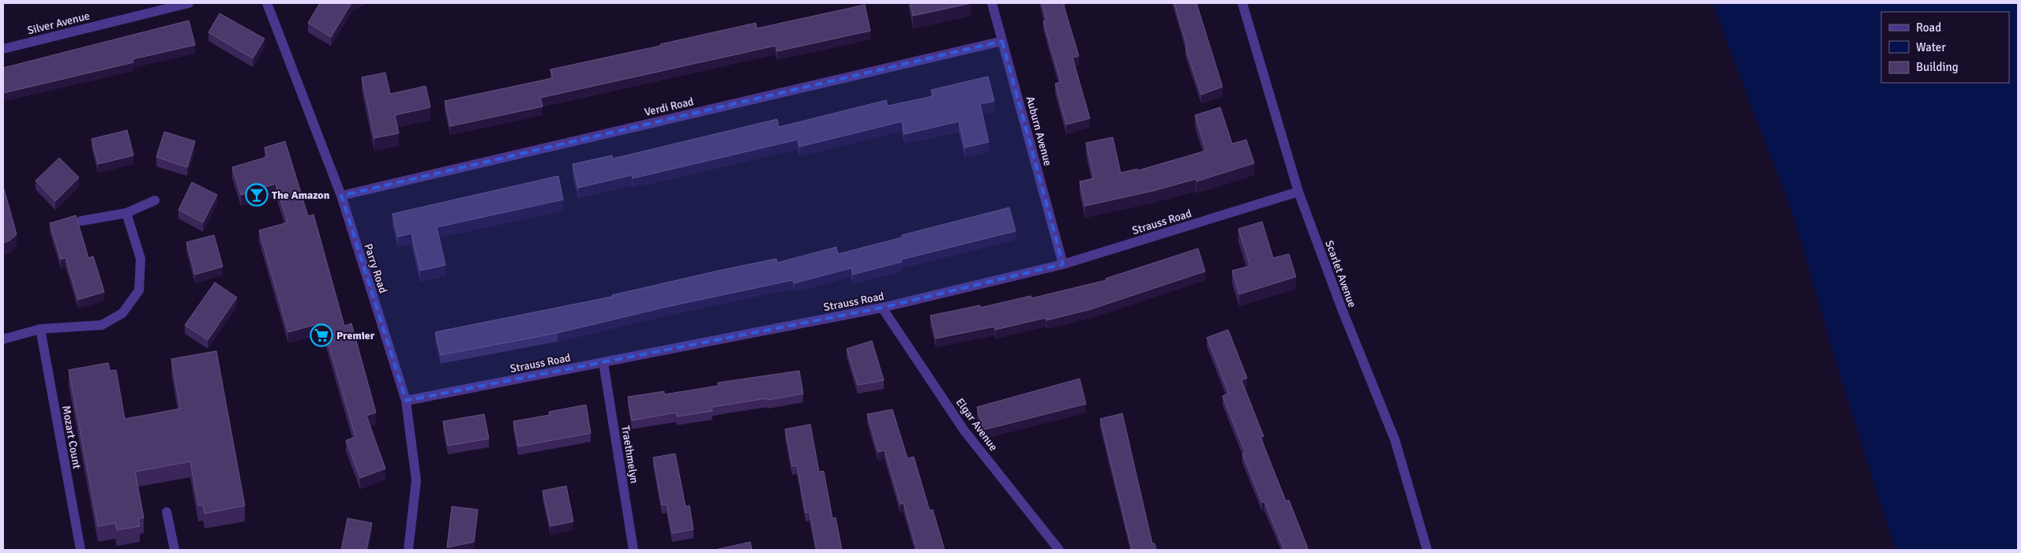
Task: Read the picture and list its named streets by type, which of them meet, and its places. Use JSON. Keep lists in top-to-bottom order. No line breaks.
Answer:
{"streets":{"street":["Silver Avenue","Verdi Road","Auburn Avenue","Strauss Road","Parry Road","Scarlet Avenue","Elgar Avenue","Mozart Count","Traethmelyn"]},"crossings":[["Verdi Road","Auburn Avenue"],["Verdi Road","Parry Road"],["Auburn Avenue","Strauss Road"],["Strauss Road","Parry Road"],["Strauss Road","Scarlet Avenue"],["Strauss Road","Elgar Avenue"],["Strauss Road","Traethmelyn"]],"places":{"bar":["The Amazon"],"supermarket":["Premier"]},"legend":["Road","Water","Building"]}
